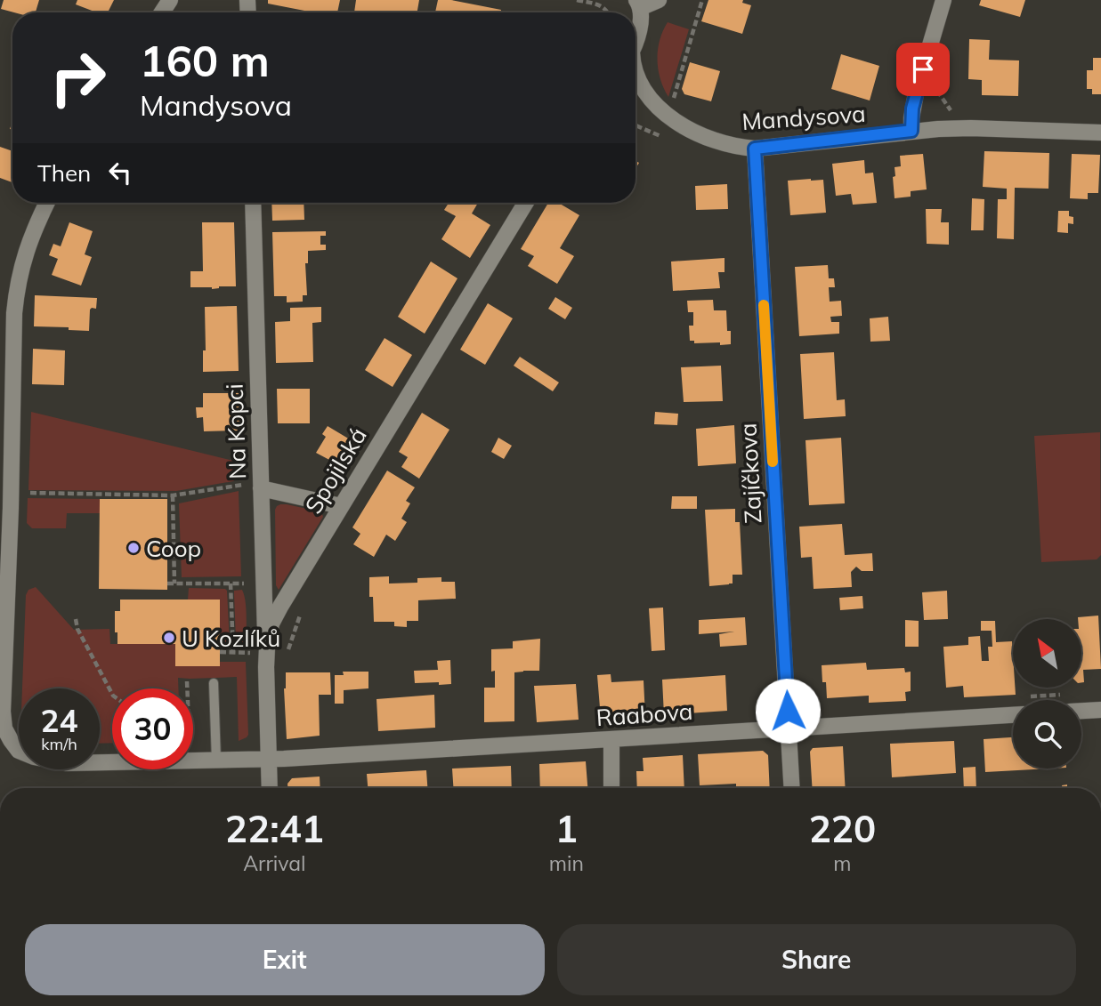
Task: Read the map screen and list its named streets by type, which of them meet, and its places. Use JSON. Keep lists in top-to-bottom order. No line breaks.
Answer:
{"streets":{"street":["Mandysova","Na Kopci","Spojilská","Zajíčkova","Raabova"]},"crossings":[["Mandysova","Zajíčkova"],["Na Kopci","Spojilská"],["Spojilská","Raabova"],["Zajíčkova","Raabova"]],"places":["Coop","U Kozlíků"],"north":"top left","page":{"turn":["160 m","Mandysova"],"then":"Then","speed":"24 km/h","limit":"30","eta":["22:41","Arrival","1","min","220","m"],"buttons":["Exit","Share"]}}
